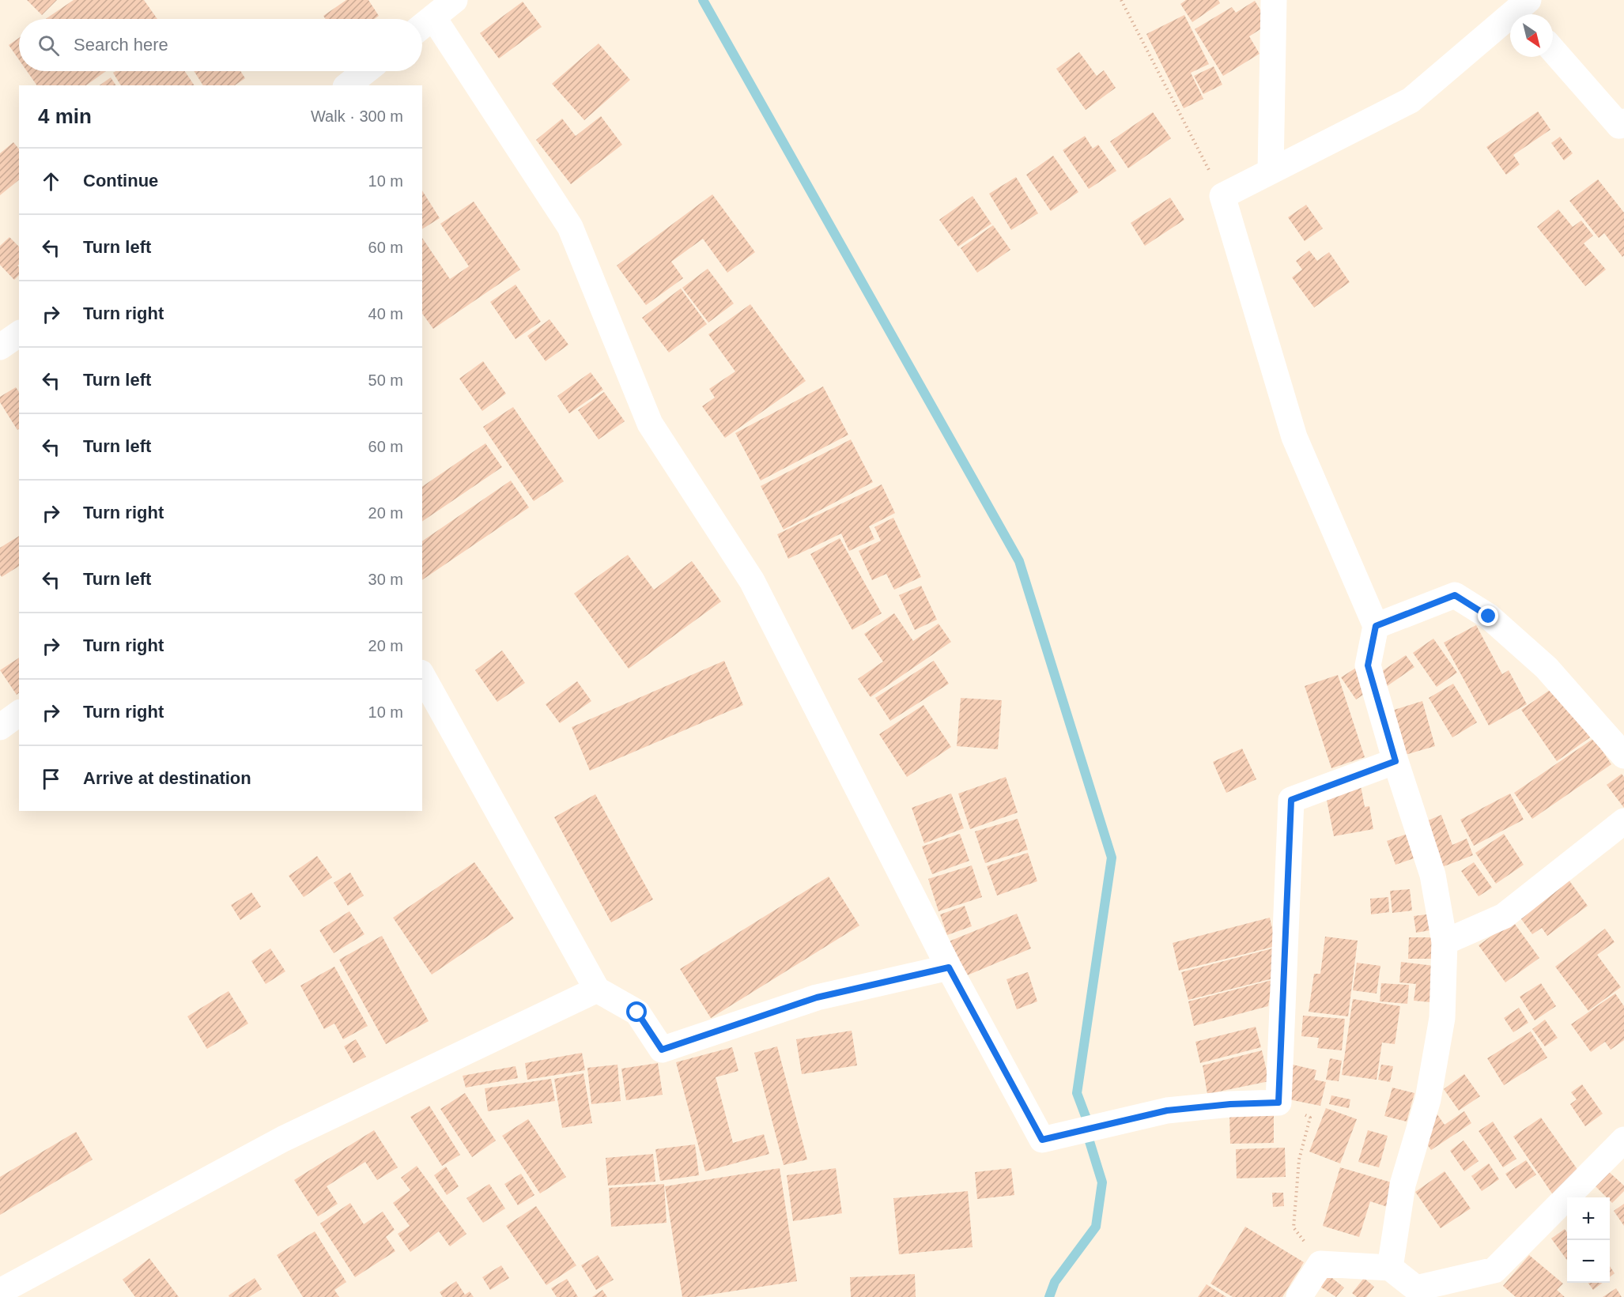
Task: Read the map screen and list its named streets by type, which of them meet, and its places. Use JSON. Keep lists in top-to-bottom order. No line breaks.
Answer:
{"north":"bottom right","page":{"search":"Search here","heading":["4 min","Walk · 300 m"],"list":[["Continue","10 m"],["Turn left","60 m"],["Turn right","40 m"],["Turn left","50 m"],["Turn left","60 m"],["Turn right","20 m"],["Turn left","30 m"],["Turn right","20 m"],["Turn right","10 m"],"Arrive at destination"],"map_buttons":["+","−"]}}
